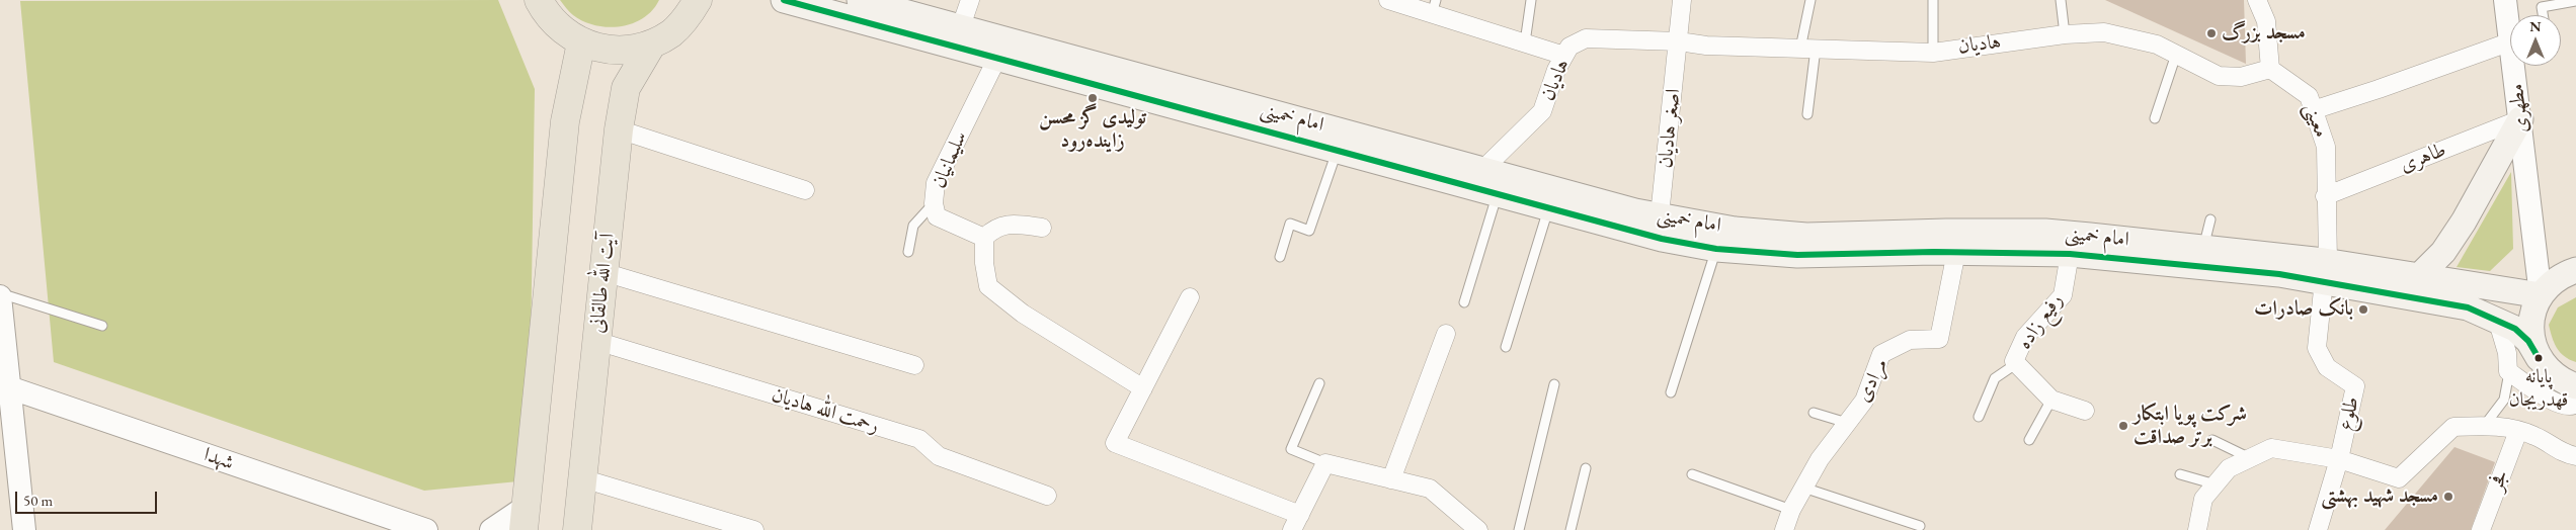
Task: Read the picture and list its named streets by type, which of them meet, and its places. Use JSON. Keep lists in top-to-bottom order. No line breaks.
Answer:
{"streets":{"main road":["امام خمینی","آیت الله طالقانی"],"street":["هادیان","مطهری","معینی","اصغر هادیان","طاهری","سلیمانیان","رفیع زاده","مرادی","رحمت الله هادیان","طلوع","شهدا","فجر"]},"crossings":[["هادیان","امام خمینی"],["هادیان","معینی"],["هادیان","اصغر هادیان"],["مطهری","امام خمینی"],["مطهری","طاهری"],["امام خمینی","معینی"],["امام خمینی","اصغر هادیان"],["امام خمینی","سلیمانیان"],["امام خمینی","رفیع زاده"],["امام خمینی","مرادی"],["امام خمینی","طلوع"],["معینی","طاهری"],["معینی","طلوع"],["آیت الله طالقانی","رحمت الله هادیان"]],"places":["مسجد بزرگ","تولیدی گز محسن زاینده‌رود","بانک صادرات","پایانه قهدریجان","شرکت پویا ابتکار برتر صداقت","مسجد شهید بهشتی"],"scale_bar":"50 m","north":"top"}
